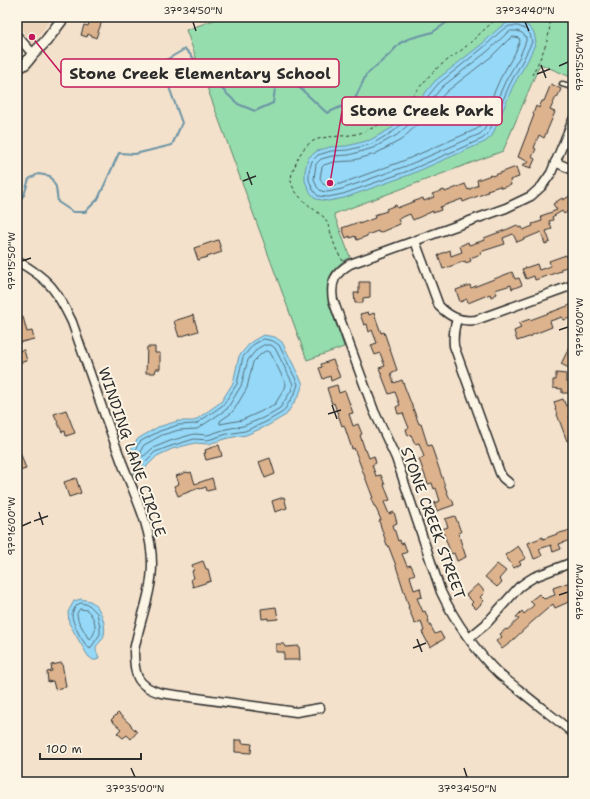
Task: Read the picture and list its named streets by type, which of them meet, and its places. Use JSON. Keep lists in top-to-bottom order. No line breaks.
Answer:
{"streets":{"street":["WINDING LANE CIRCLE","STONE CREEK STREET"]},"places":["Stone Creek Elementary School","Stone Creek Park"],"scale_bar":"100 m","coordinates":["37°34'50\"N","37°34'40\"N","97°15'50\"W","97°16'00\"W","97°16'10\"W","37°35'00\"N"]}
